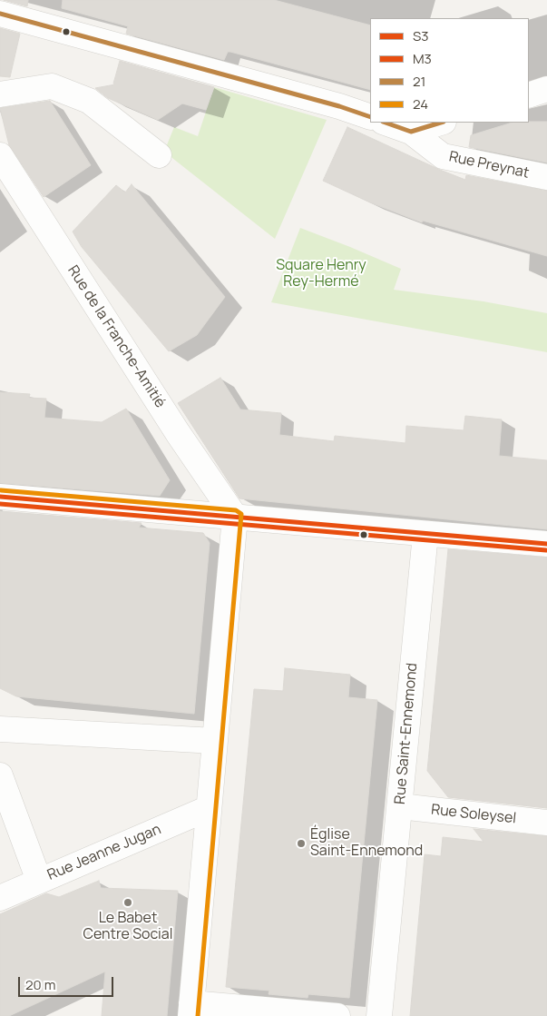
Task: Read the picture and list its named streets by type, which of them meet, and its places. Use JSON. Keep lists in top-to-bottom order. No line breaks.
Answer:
{"streets":{"street":["Rue Preynat","Rue de la Franche-Amitié","Rue Saint-Ennemond","Rue Soleysel","Rue Jeanne Jugan"]},"crossings":[["Rue Saint-Ennemond","Rue Soleysel"]],"parks":["Square Henry Rey-Hermé"],"places":["Église Saint-Ennemond","Le Babet Centre Social"],"lines":["transit line 21","transit line 24","transit line S3","transit line M3"],"legend":["S3","M3","21","24"],"scale_bar":"20 m"}
